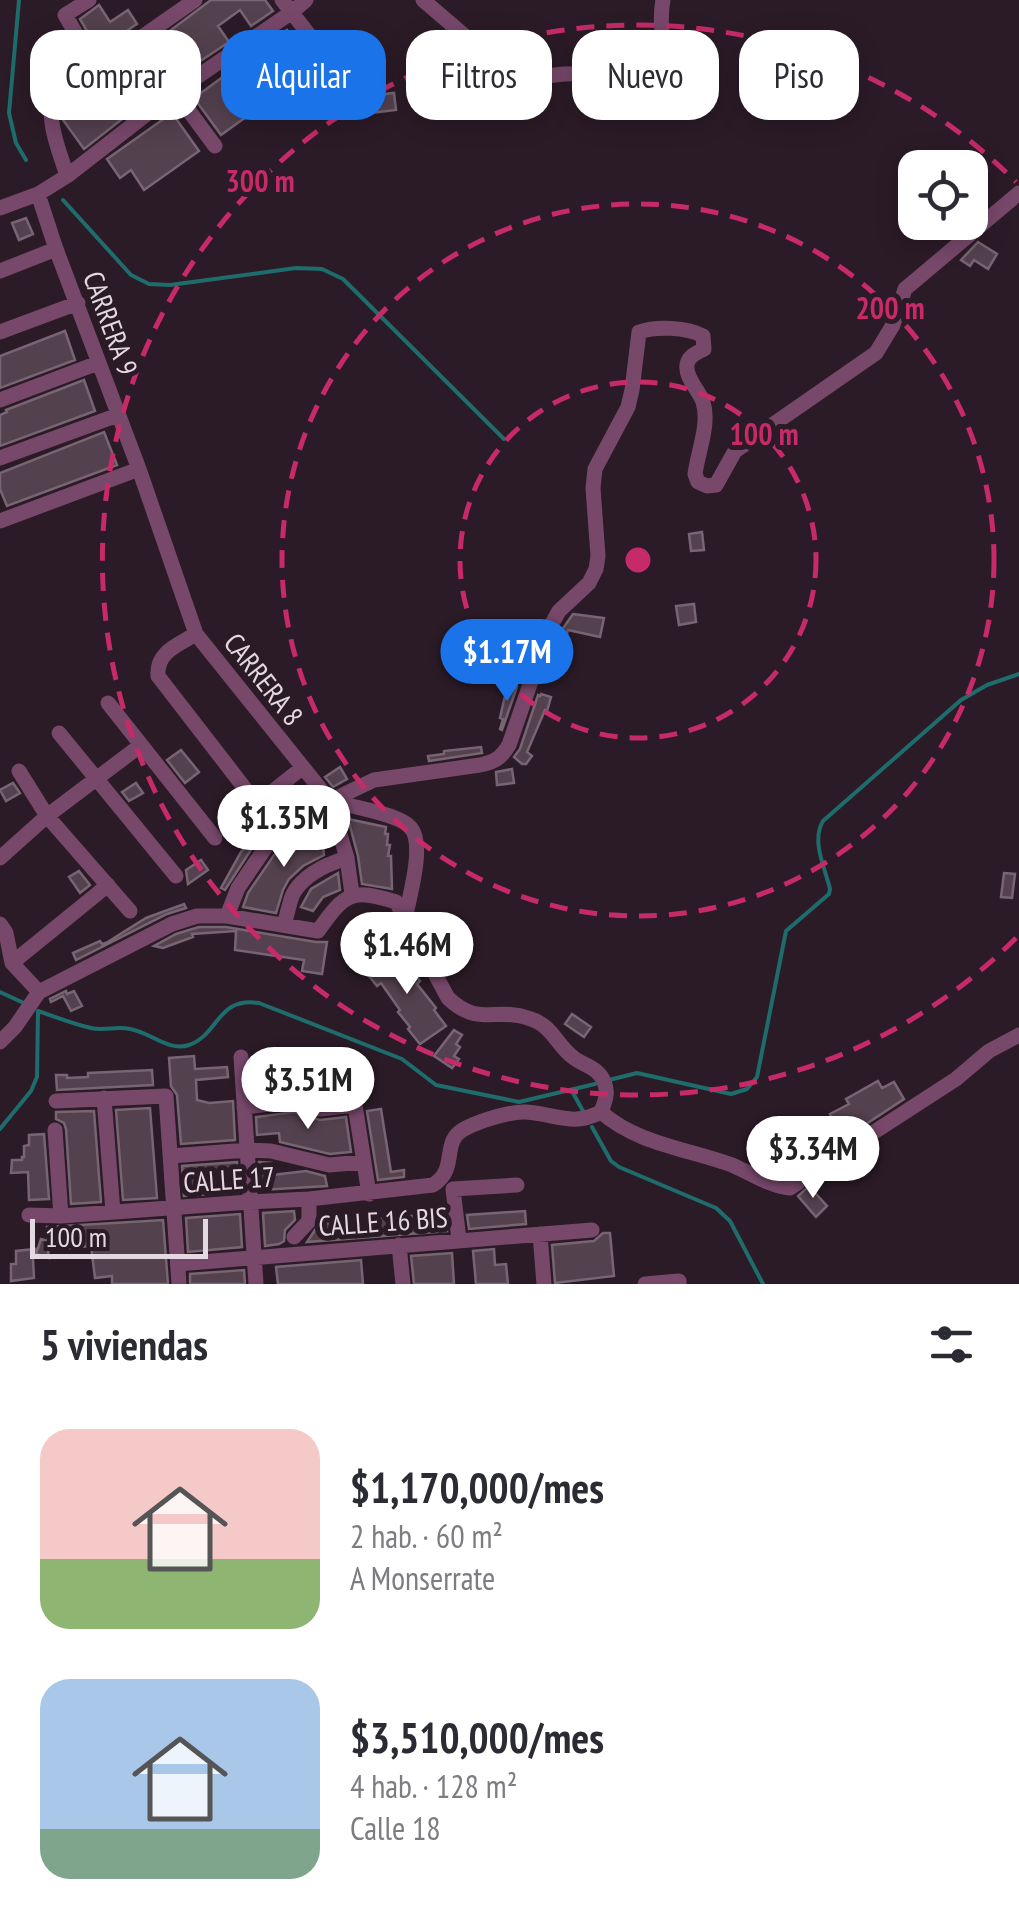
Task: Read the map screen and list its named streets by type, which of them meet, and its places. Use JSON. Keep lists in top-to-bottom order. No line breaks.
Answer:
{"streets":{"street":["CARRERA 9","CARRERA 8","CALLE 17","CALLE 16 BIS"]},"crossings":[["CARRERA 9","CARRERA 8"]],"scale_bar":"100 m","page":{"chip":["Comprar","Alquilar","Filtros","Nuevo","Piso"],"price":["$1.17M","$1.35M","$1.46M","$3.51M","$3.34M"],"scale":"100 m","heading":"5 viviendas","list":[{"name":"$1,170,000/mes","note":"2 hab. · 60 m² · A Monserrate"},{"name":"$3,510,000/mes","note":"4 hab. · 128 m² · Calle 18"}]},"rings":["300 m","200 m","100 m"]}
